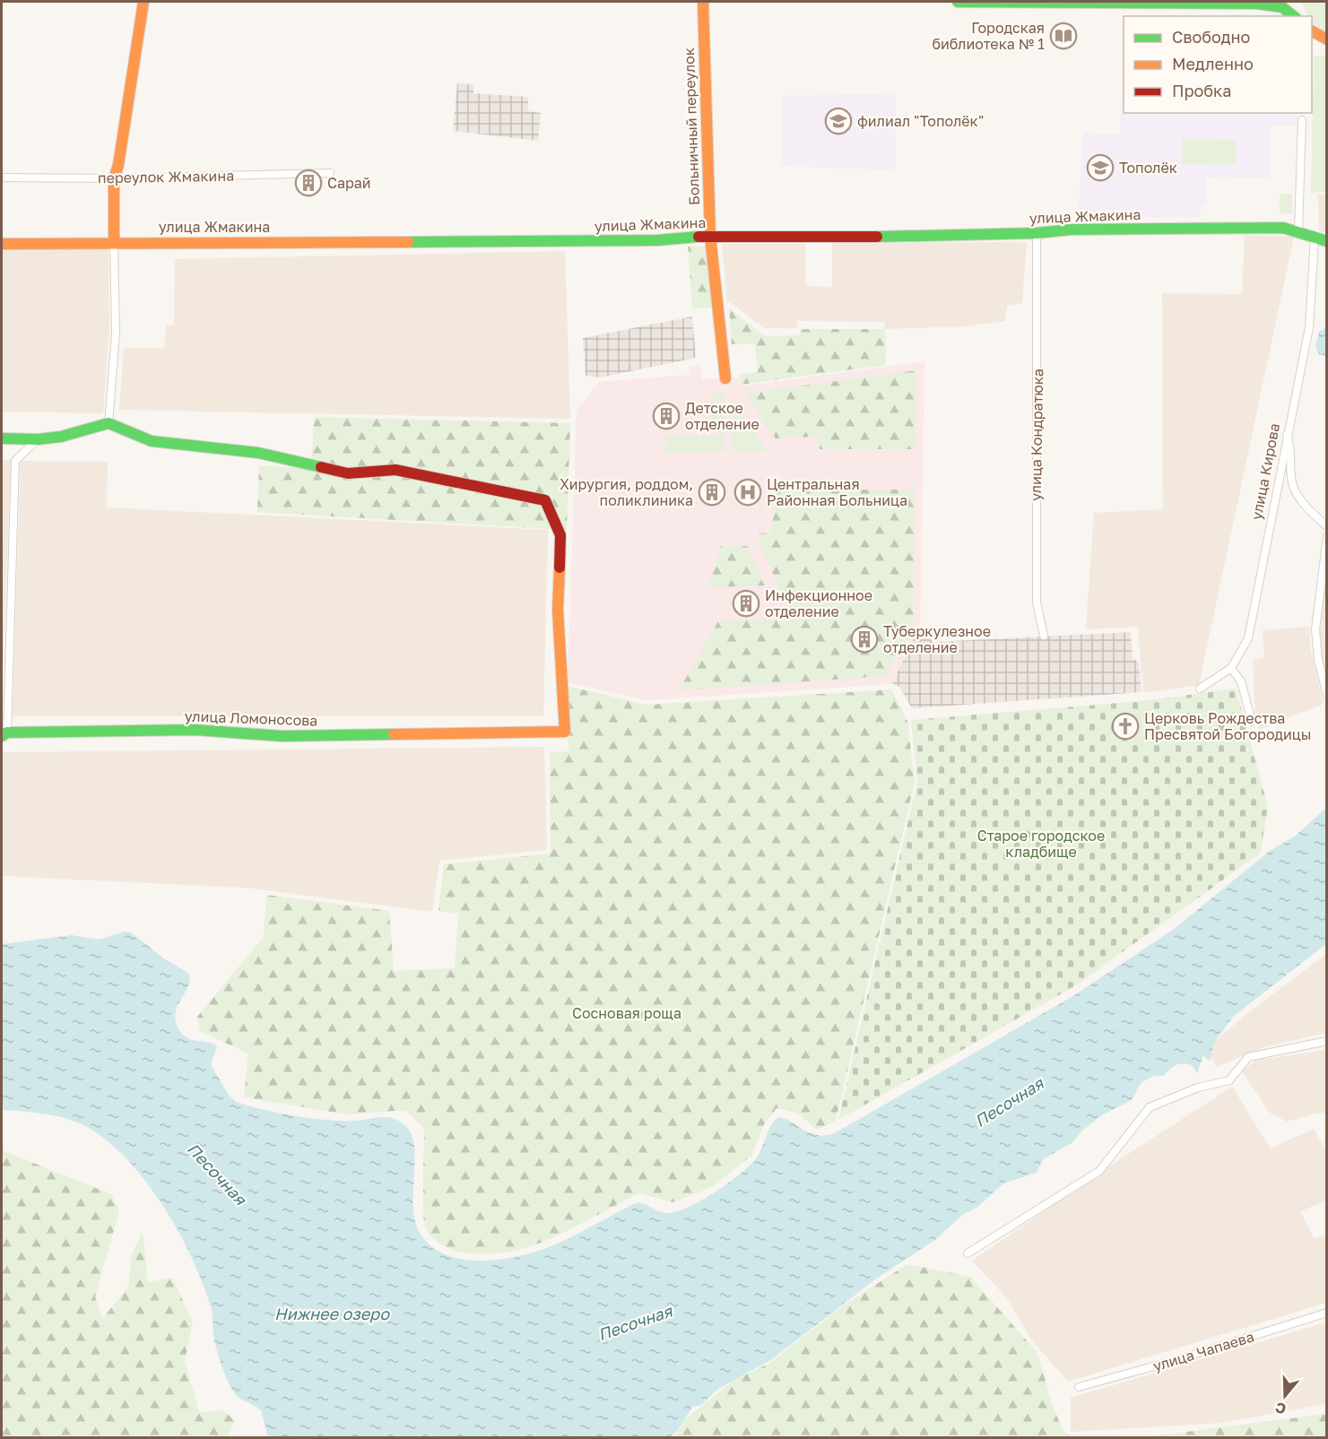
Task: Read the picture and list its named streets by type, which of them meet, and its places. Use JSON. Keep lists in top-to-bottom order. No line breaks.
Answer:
{"streets":{"street":["Больничный переулок","переулок Жмакина","улица Жмакина","улица Кондратюка","улица Кирова","улица Ломоносова","улица Чапаева"]},"crossings":[["Больничный переулок","улица Жмакина"],["улица Жмакина","улица Кондратюка"]],"water":["Песочная","Нижнее озеро"],"parks":["Старое городское кладбище","Сосновая роща"],"places":{"library":["Городская библиотека № 1"],"school or university":["филиал \"Тополёк\"","Тополёк"],"building":["Сарай","Детское отделение","Хирургия, роддом, поликлиника","Инфекционное отделение","Туберкулезное отделение"],"hospital":["Центральная Районная Больница"],"church":["Церковь Рождества Пресвятой Богородицы"]},"legend":["Свободно","Медленно","Пробка"],"north":"bottom"}
